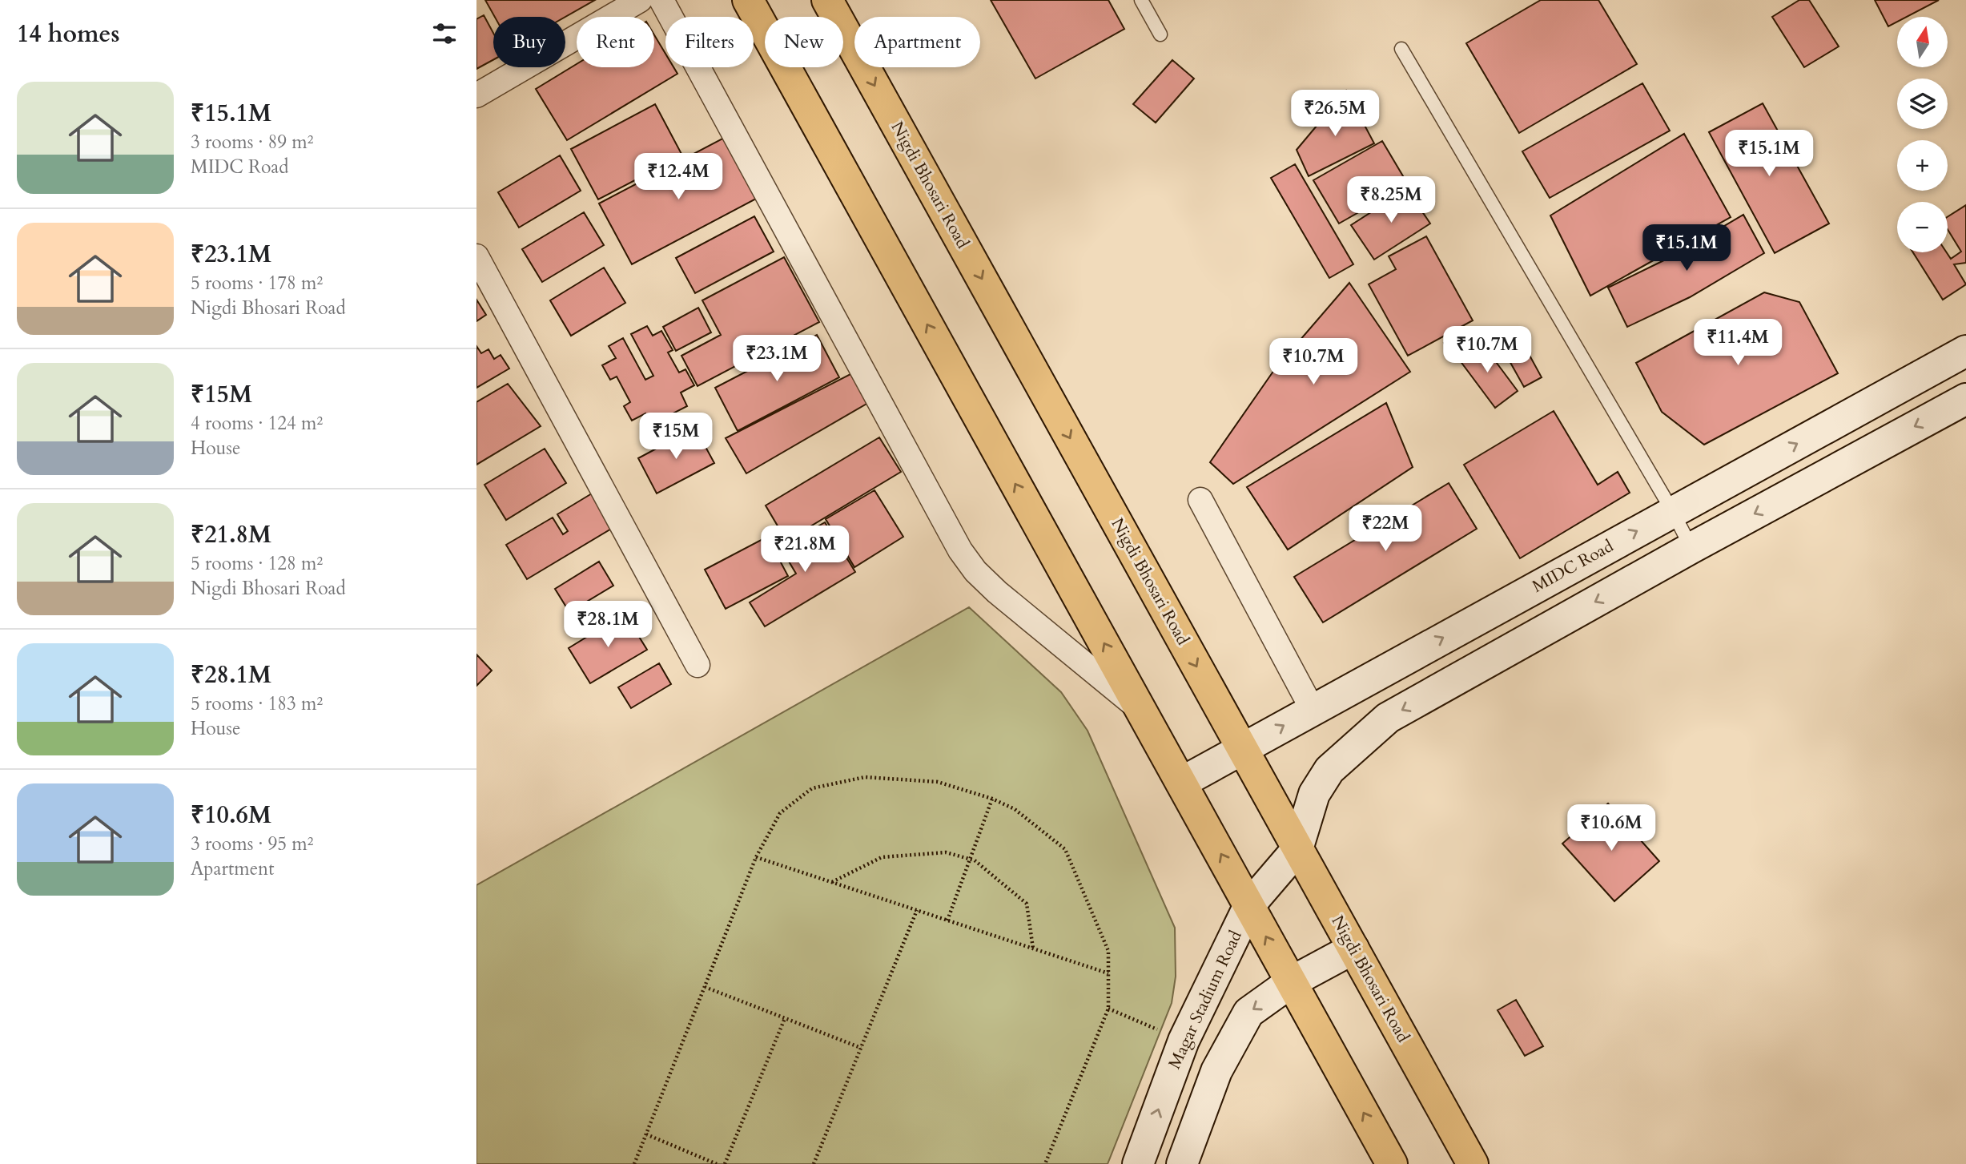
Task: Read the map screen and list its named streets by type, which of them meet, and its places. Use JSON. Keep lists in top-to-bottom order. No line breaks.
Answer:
{"streets":{"main road":["Nigdi Bhosari Road","MIDC Road","Magar Stadium Road"]},"crossings":[["Nigdi Bhosari Road","MIDC Road"],["Nigdi Bhosari Road","Magar Stadium Road"]],"north":"top","page":{"heading":"14 homes","map_buttons":["+","−"],"chip":["Buy","Rent","Filters","New","Apartment"],"list":[{"name":"₹15.1M","note":"3 rooms · 89 m² · MIDC Road"},{"name":"₹23.1M","note":"5 rooms · 178 m² · Nigdi Bhosari Road"},{"name":"₹15M","note":"4 rooms · 124 m² · House"},{"name":"₹21.8M","note":"5 rooms · 128 m² · Nigdi Bhosari Road"},{"name":"₹28.1M","note":"5 rooms · 183 m² · House"},{"name":"₹10.6M","note":"3 rooms · 95 m² · Apartment"}],"price":["₹26.5M","₹15.1M","₹12.4M","₹8.25M","₹15.1M","₹11.4M","₹10.7M","₹23.1M","₹10.7M","₹15M","₹22M","₹21.8M","₹28.1M","₹10.6M"]}}
